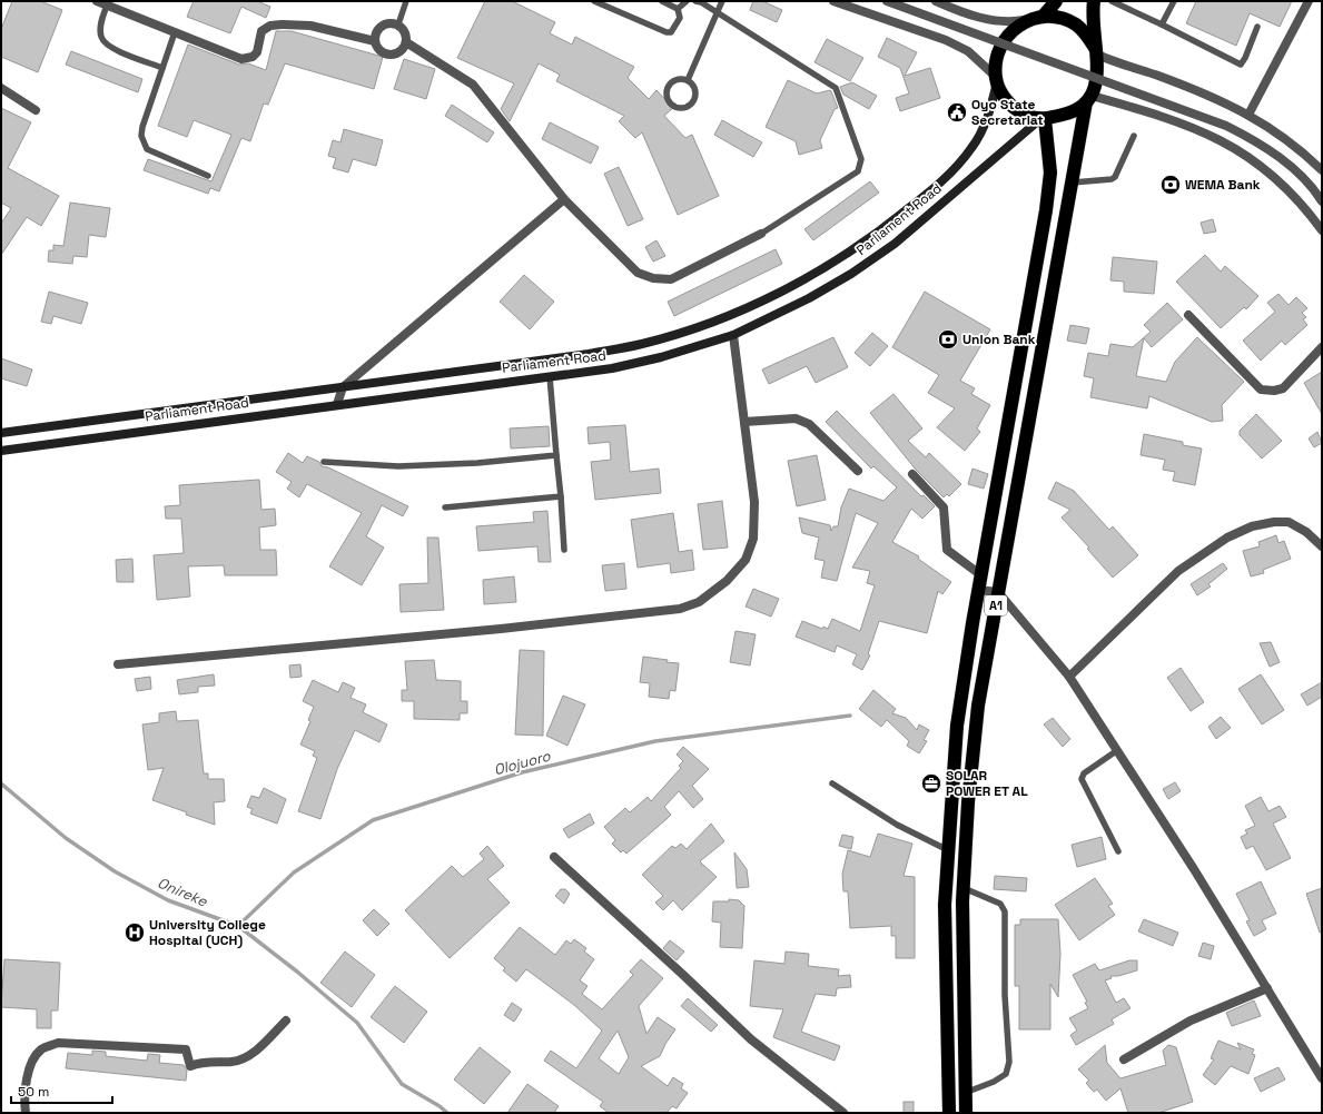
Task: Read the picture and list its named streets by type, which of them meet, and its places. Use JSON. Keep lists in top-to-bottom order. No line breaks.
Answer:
{"streets":{"highway":["A1"],"main road":["Parliament Road"]},"crossings":[["Parliament Road","A1"]],"water":["Olojuoro","Onireke"],"places":{"public building":["Oyo State Secretariat"],"bank":["WEMA Bank","Union Bank"],"office":["SOLAR POWER ET AL"],"hospital":["University College Hospital (UCH)"]},"scale_bar":"50 m"}
